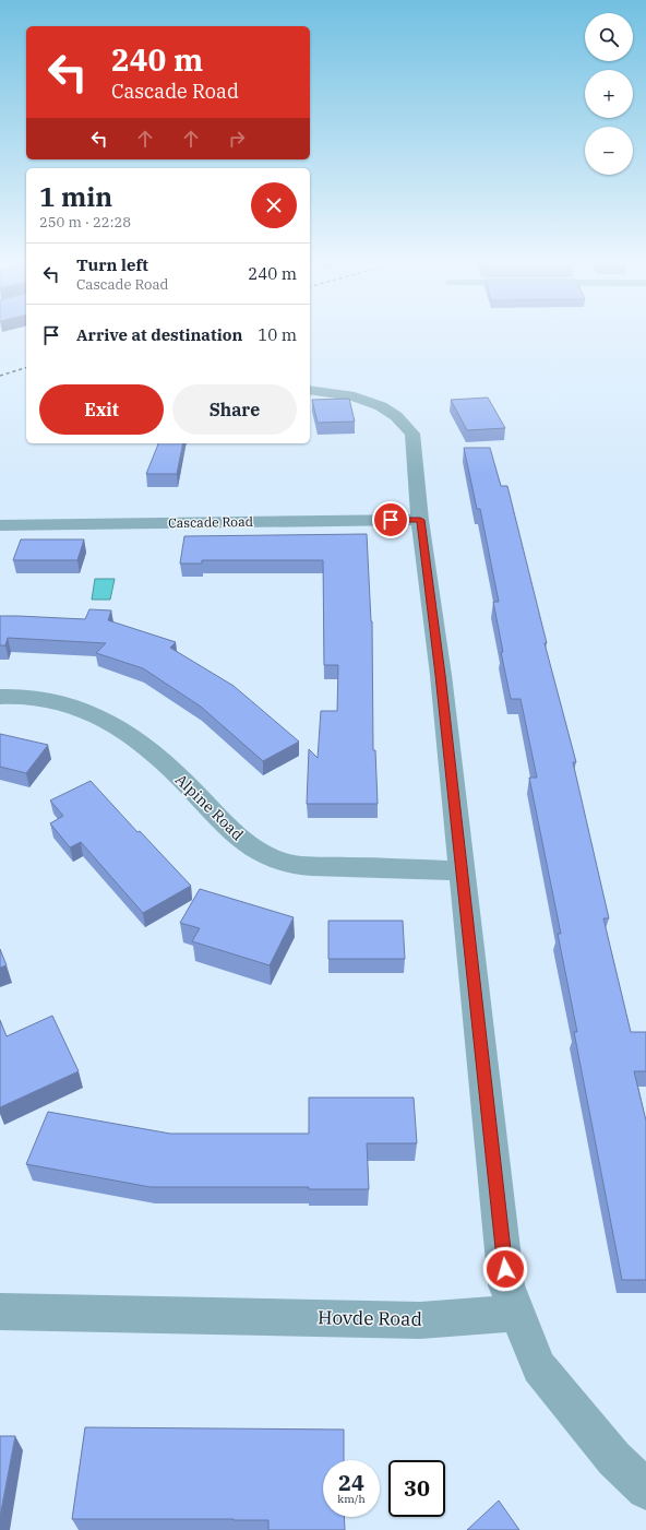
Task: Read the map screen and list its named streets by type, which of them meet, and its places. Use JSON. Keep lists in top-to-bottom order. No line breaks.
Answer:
{"streets":{"street":["Cascade Road","Alpine Road","Hovde Road"]},"page":{"map_buttons":["+","−"],"turn":["240 m","Cascade Road"],"heading":["1 min","250 m · 22:28"],"list":[{"name":"Turn left","note":"Cascade Road","value":"240 m"},{"name":"Arrive at destination","value":"10 m"}],"buttons":["Exit","Share"],"speed":"24 km/h","limit":"30"}}
